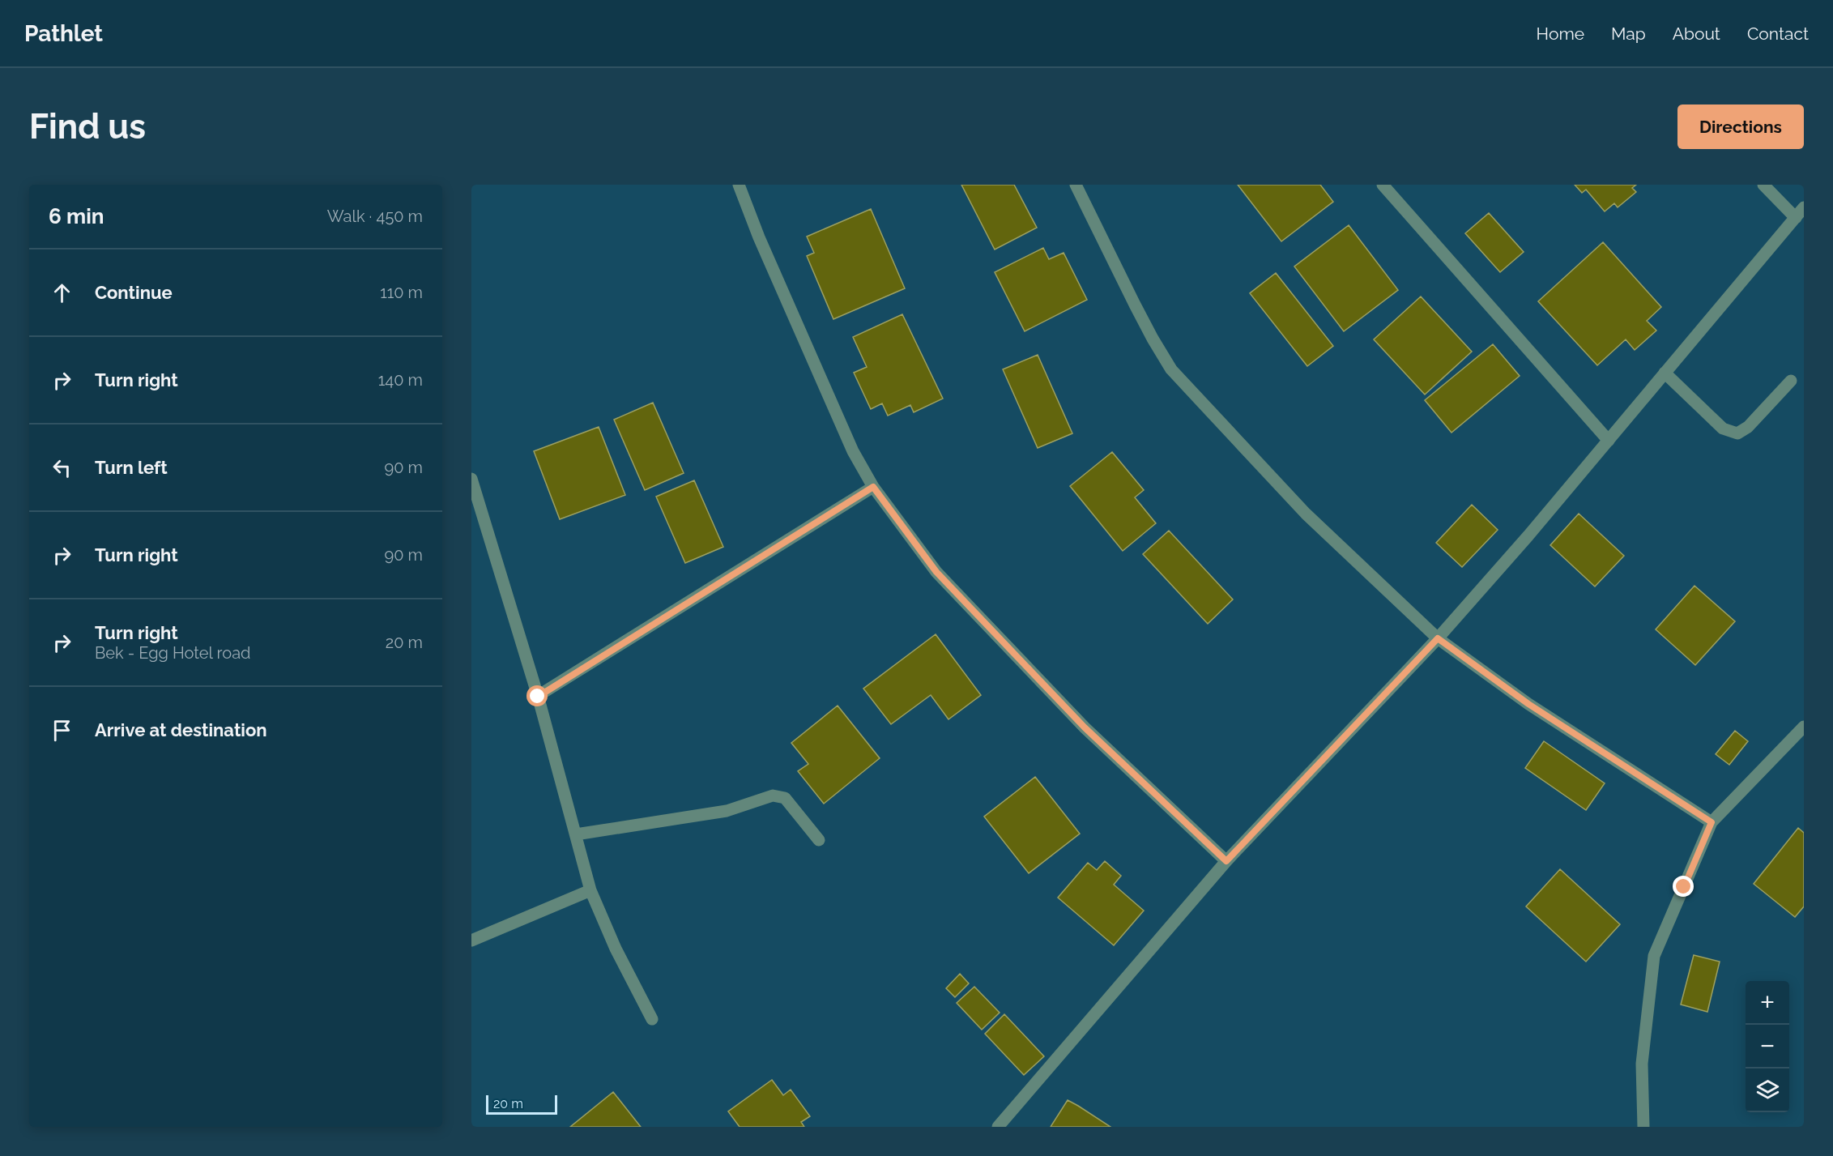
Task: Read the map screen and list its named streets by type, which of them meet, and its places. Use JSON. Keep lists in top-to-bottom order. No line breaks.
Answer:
{"scale_bar":"20 m","page":{"header":"Pathlet","nav":["Home","Map","About","Contact"],"buttons":"Directions","title":"Find us","heading":["6 min","Walk · 450 m"],"list":[["Continue","110 m"],["Turn right","140 m"],["Turn left","90 m"],["Turn right","90 m"],["Turn right","Bek - Egg Hotel road","20 m"],"Arrive at destination"],"map_buttons":["+","−"],"scale":"20 m"}}
